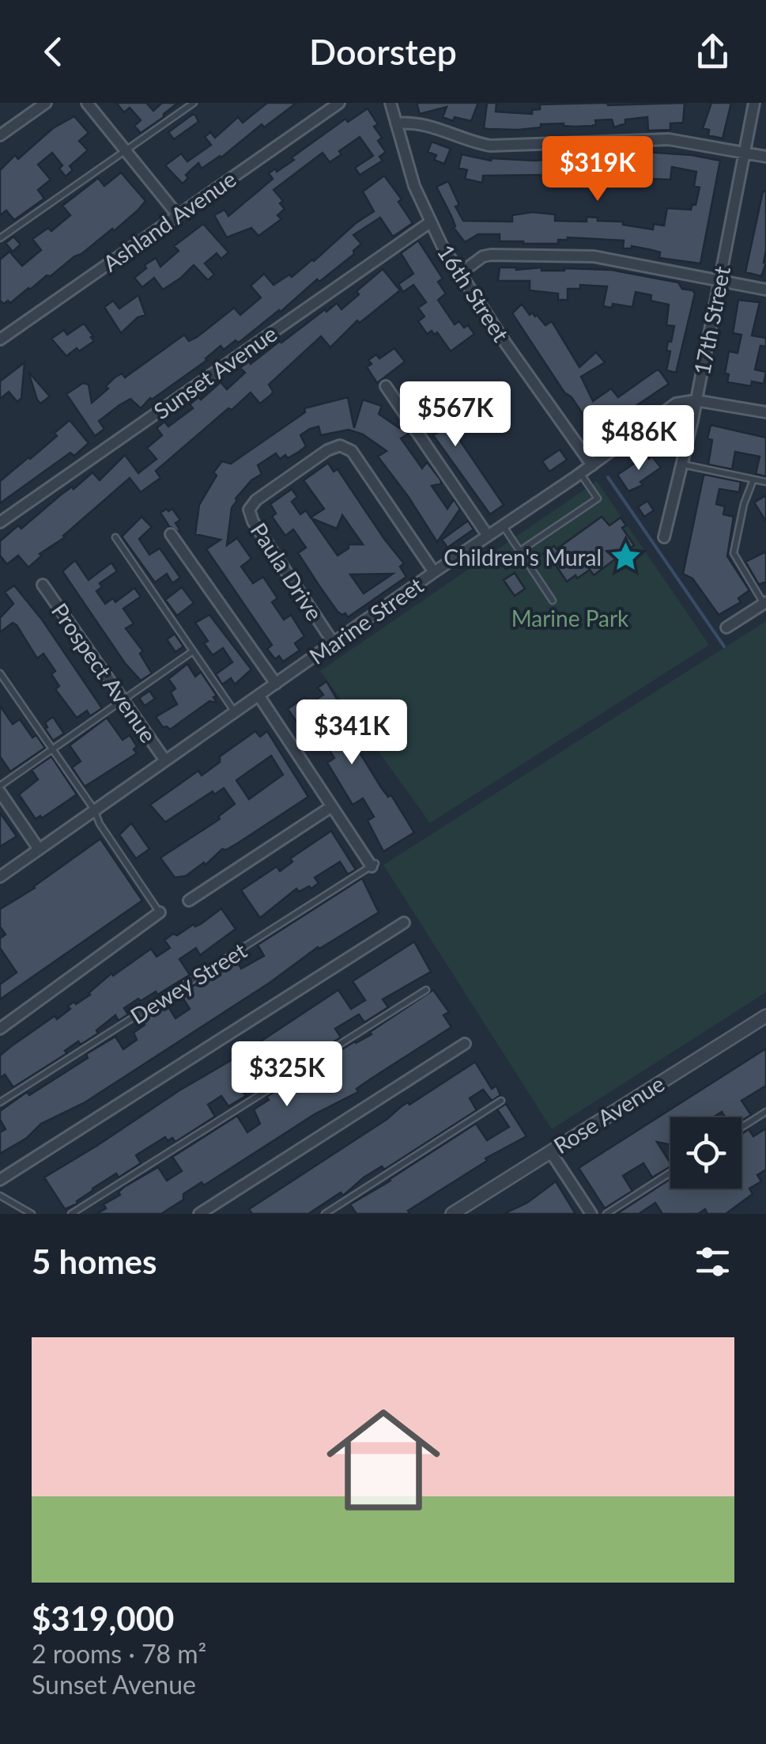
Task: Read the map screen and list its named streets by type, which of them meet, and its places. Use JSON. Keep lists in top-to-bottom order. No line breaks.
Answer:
{"streets":{"street":["Ashland Avenue","16th Street","17th Street","Sunset Avenue","Paula Drive","Marine Street","Prospect Avenue","Rose Avenue"],"lane":["Dewey Street"]},"crossings":[["16th Street","Sunset Avenue"],["16th Street","Marine Street"],["17th Street","Marine Street"],["Paula Drive","Marine Street"],["Marine Street","Prospect Avenue"]],"parks":["Marine Park"],"places":{"place":["Children's Mural"]},"page":{"header":"Doorstep","price":["$319K","$567K","$486K","$341K","$325K"],"heading":"5 homes","list":[{"name":"$319,000","note":"2 rooms · 78 m² · Sunset Avenue"}]}}
